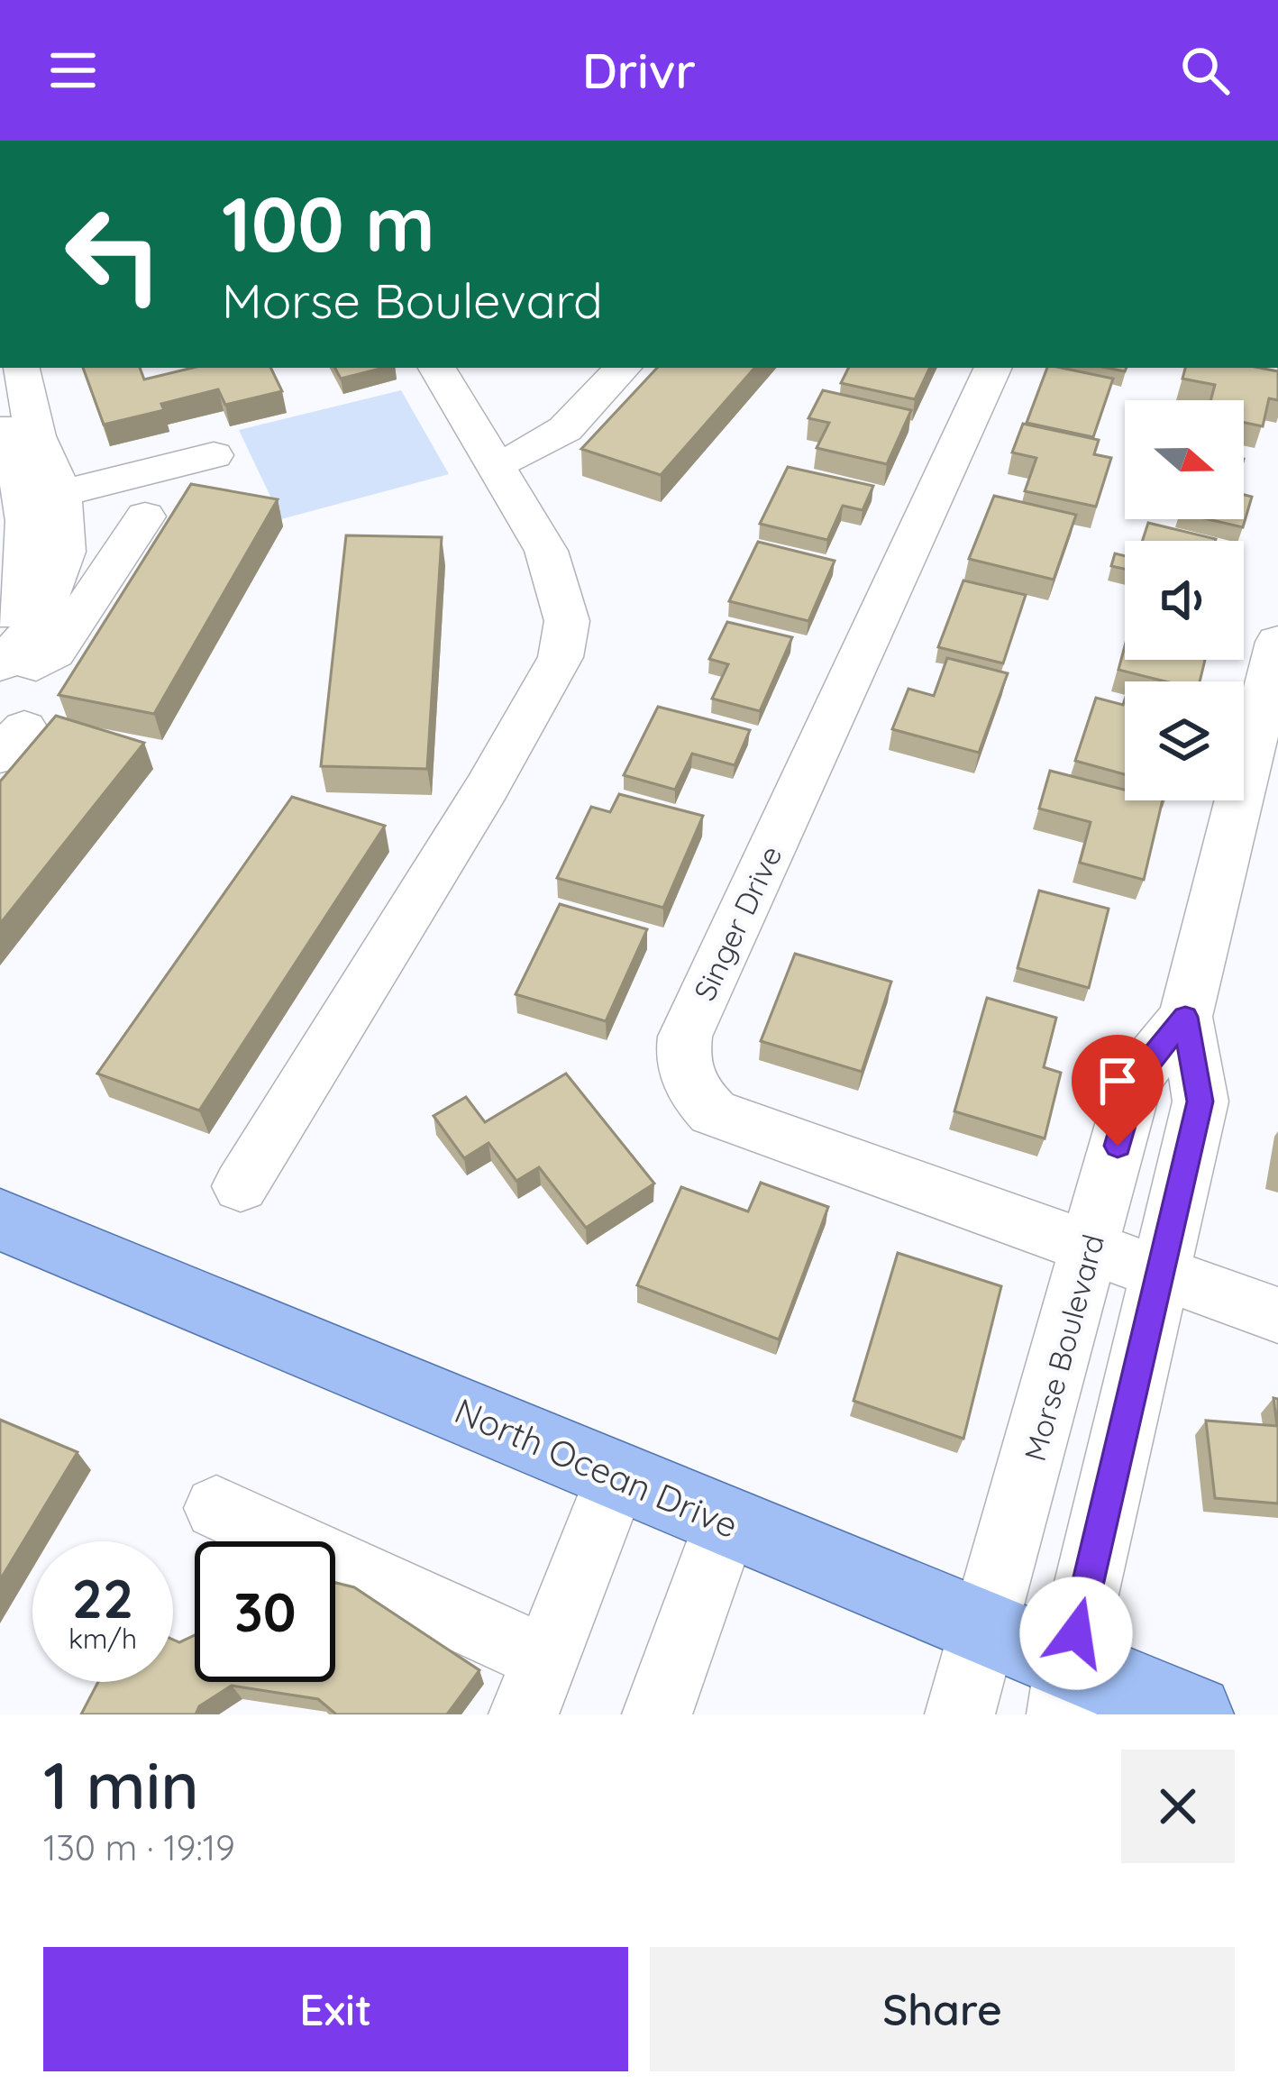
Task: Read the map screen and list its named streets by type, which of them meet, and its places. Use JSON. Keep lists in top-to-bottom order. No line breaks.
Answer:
{"streets":{"main road":["North Ocean Drive"],"street":["Singer Drive","Morse Boulevard"]},"crossings":[["Singer Drive","Morse Boulevard"],["Morse Boulevard","North Ocean Drive"]],"north":"right","page":{"header":"Drivr","turn":["100 m","Morse Boulevard"],"speed":"22 km/h","limit":"30","heading":["1 min","130 m · 19:19"],"buttons":["Exit","Share"]}}
